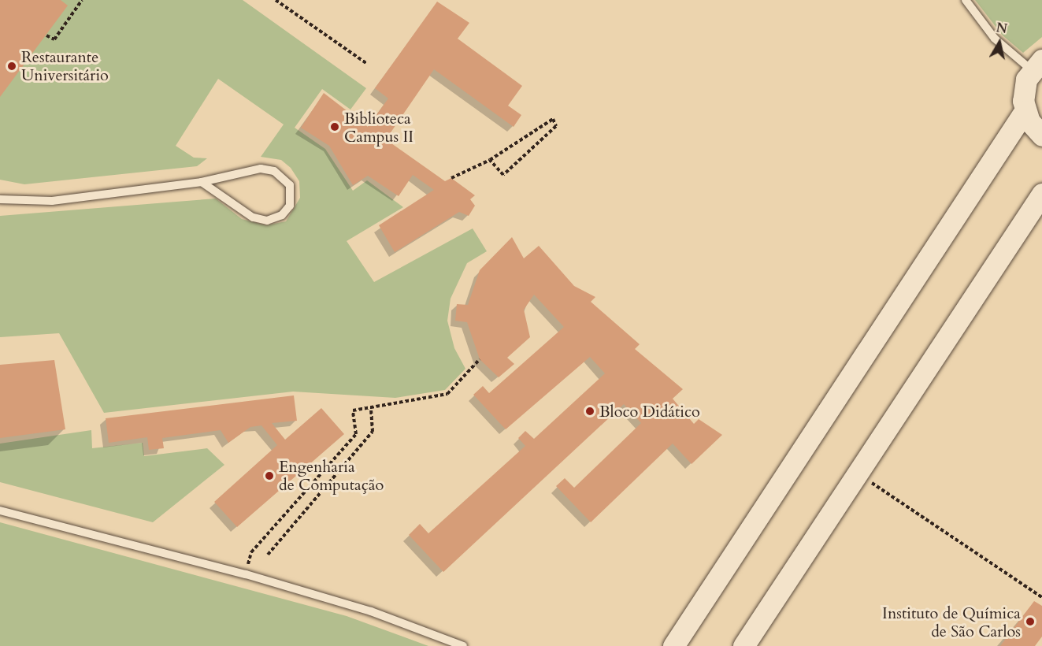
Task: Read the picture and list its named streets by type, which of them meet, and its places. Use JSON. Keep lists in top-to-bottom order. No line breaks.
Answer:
{"places":["Restaurante Universitário","Biblioteca Campus II","Bloco Didático","Engenharia de Computação","Instituto de Química de São Carlos"],"north":"top"}
